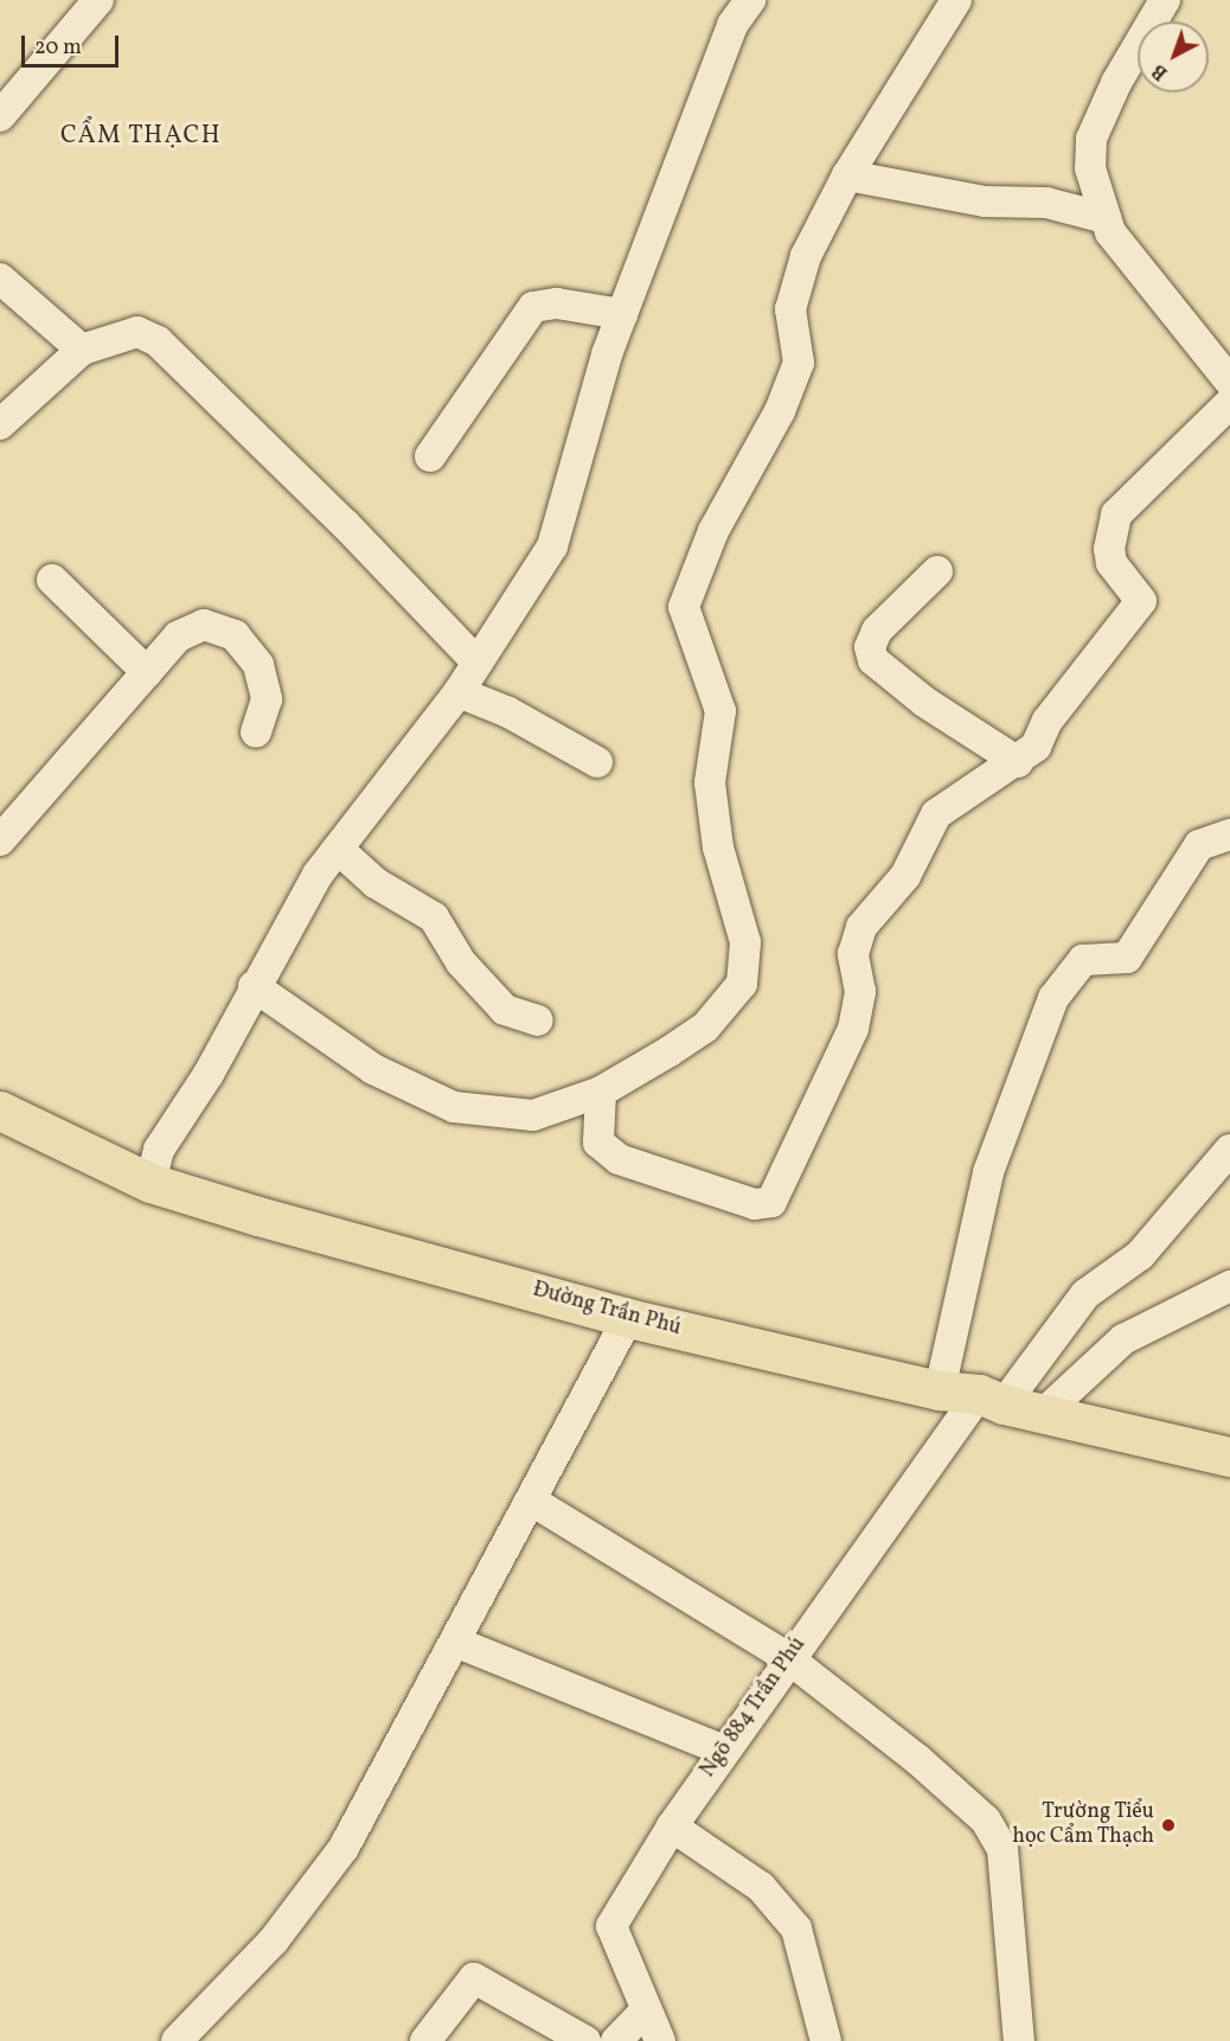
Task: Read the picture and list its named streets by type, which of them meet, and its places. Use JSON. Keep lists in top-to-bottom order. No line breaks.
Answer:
{"streets":{"main road":["Đường Trần Phú"],"street":["Ngõ 884 Trần Phú"]},"crossings":[["Đường Trần Phú","Ngõ 884 Trần Phú"]],"districts":["CẨM THẠCH"],"places":["Trường Tiểu học Cẩm Thạch"],"scale_bar":"20 m","north":"bottom left"}
